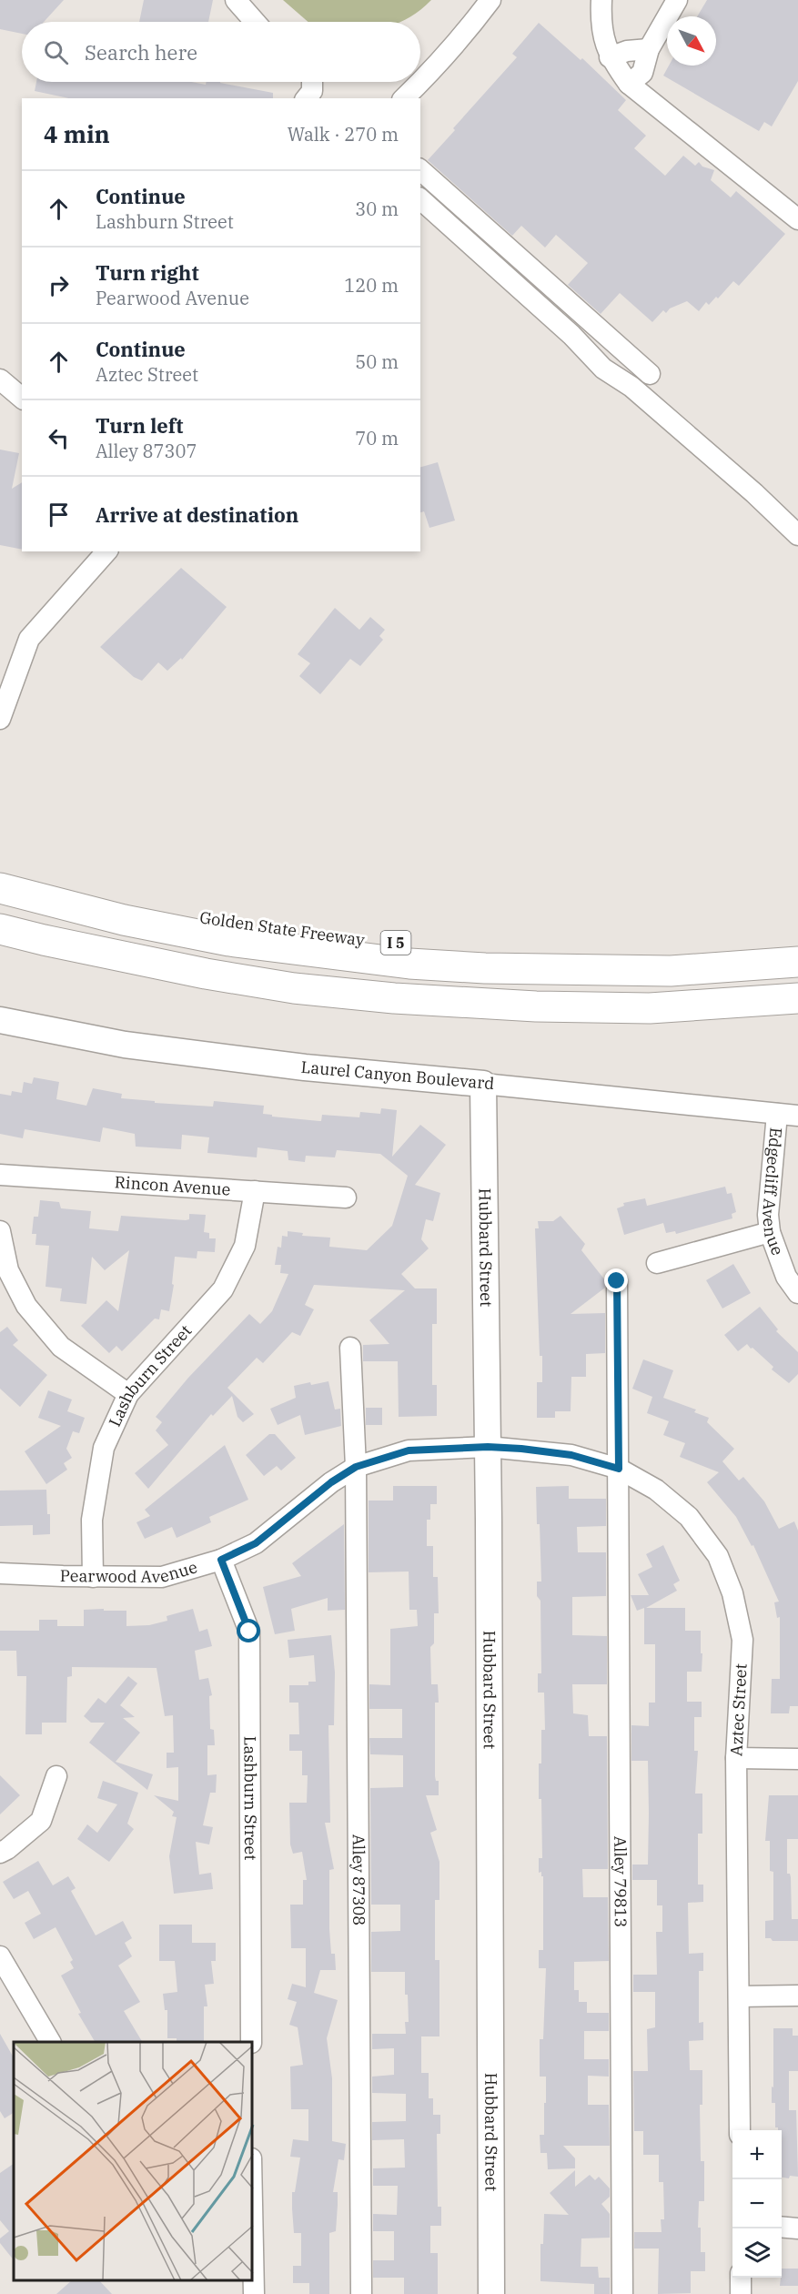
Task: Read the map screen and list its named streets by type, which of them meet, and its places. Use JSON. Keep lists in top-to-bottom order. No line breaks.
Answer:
{"streets":{"highway":["Golden State Freeway","I 5"],"main road":["Laurel Canyon Boulevard","Hubbard Street"],"street":["Rincon Avenue","Edgecliff Avenue","Lashburn Street","Pearwood Avenue","Aztec Street","Alley 87308","Alley 79813"]},"crossings":[["Laurel Canyon Boulevard","Edgecliff Avenue"],["Laurel Canyon Boulevard","Hubbard Street"],["Rincon Avenue","Lashburn Street"],["Hubbard Street","Pearwood Avenue"],["Hubbard Street","Aztec Street"],["Lashburn Street","Pearwood Avenue"],["Pearwood Avenue","Aztec Street"],["Pearwood Avenue","Alley 87308"],["Aztec Street","Alley 79813"]],"north":"bottom right","page":{"search":"Search here","heading":["4 min","Walk · 270 m"],"list":[["Continue","Lashburn Street","30 m"],["Turn right","Pearwood Avenue","120 m"],["Continue","Aztec Street","50 m"],["Turn left","Alley 87307","70 m"],"Arrive at destination"],"map_buttons":["+","−"]}}
